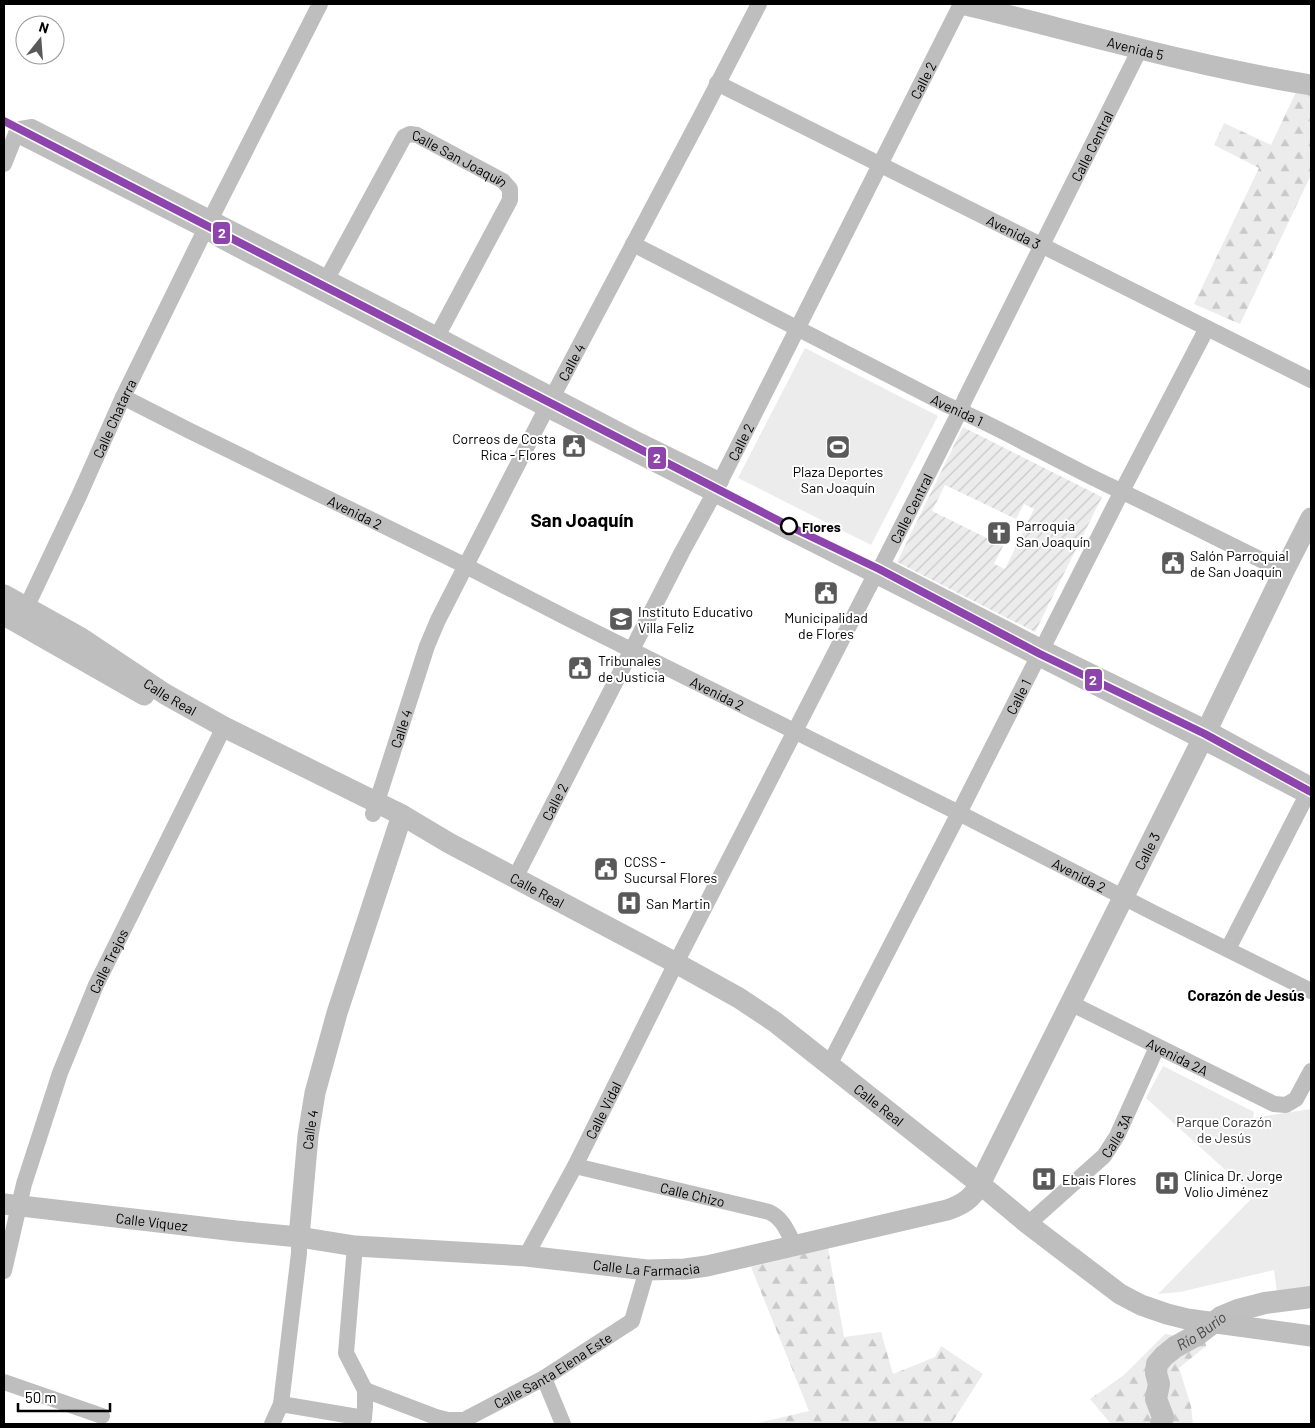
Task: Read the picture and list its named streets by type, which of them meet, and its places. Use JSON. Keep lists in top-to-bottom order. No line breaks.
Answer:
{"streets":{"main road":["Avenida 5","Calle 4","Calle Real","Calle 3","Calle Víquez","Calle La Farmacia"],"street":["Calle 2","Calle Central","Calle San Joaquín","Avenida 3","Avenida 1","Calle Chatarra","Avenida 2","Calle 1","Calle Trejos","Avenida 2A","Calle Vidal","Calle 3A","Calle Chizo","Calle Santa Elena Este"]},"crossings":[["Avenida 5","Calle 2"],["Avenida 5","Calle Central"],["Calle 2","Avenida 3"],["Calle 2","Avenida 1"],["Calle 2","Avenida 2"],["Calle 2","Calle Real"],["Calle Central","Avenida 3"],["Calle Central","Avenida 1"],["Calle Central","Avenida 2"],["Calle Central","Calle Real"],["Calle Central","Calle Vidal"],["Avenida 3","Calle 4"],["Avenida 3","Calle 1"],["Calle 4","Avenida 1"],["Calle 4","Avenida 2"],["Calle 4","Calle Real"],["Calle 4","Calle Víquez"],["Calle 4","Calle La Farmacia"],["Avenida 1","Calle 1"],["Avenida 1","Calle 3"],["Calle Chatarra","Avenida 2"],["Calle Chatarra","Calle Real"],["Avenida 2","Calle 1"],["Avenida 2","Calle 3"],["Calle Real","Calle 1"],["Calle Real","Calle 3"],["Calle Real","Calle Trejos"],["Calle Real","Calle Vidal"],["Calle Real","Calle 3A"],["Calle Real","Calle La Farmacia"],["Calle 3","Avenida 2A"],["Calle 3","Calle La Farmacia"],["Calle Trejos","Calle Víquez"],["Avenida 2A","Calle 3A"],["Calle Vidal","Calle Chizo"],["Calle Vidal","Calle La Farmacia"],["Calle Chizo","Calle La Farmacia"],["Calle Víquez","Calle La Farmacia"],["Calle La Farmacia","Calle Santa Elena Este"]],"districts":["San Joaquín","Corazón de Jesús"],"water":["Río Burío"],"parks":["Parque Corazón de Jesús"],"places":{"public building":["Correos de Costa Rica - Flores","Salón Parroquial de San Joaquín","Municipalidad de Flores","Tribunales de Justicia","CCSS - Sucursal Flores"],"sports":["Plaza Deportes San Joaquín"],"other":["Flores"],"church":["Parroquia San Joaquín"],"school or university":["Instituto Educativo Villa Feliz"],"hospital":["San Martin","Ebais Flores","Clínica Dr. Jorge Volio Jiménez"]},"lines":["rail line 2"],"scale_bar":"50 m","north":"top"}
